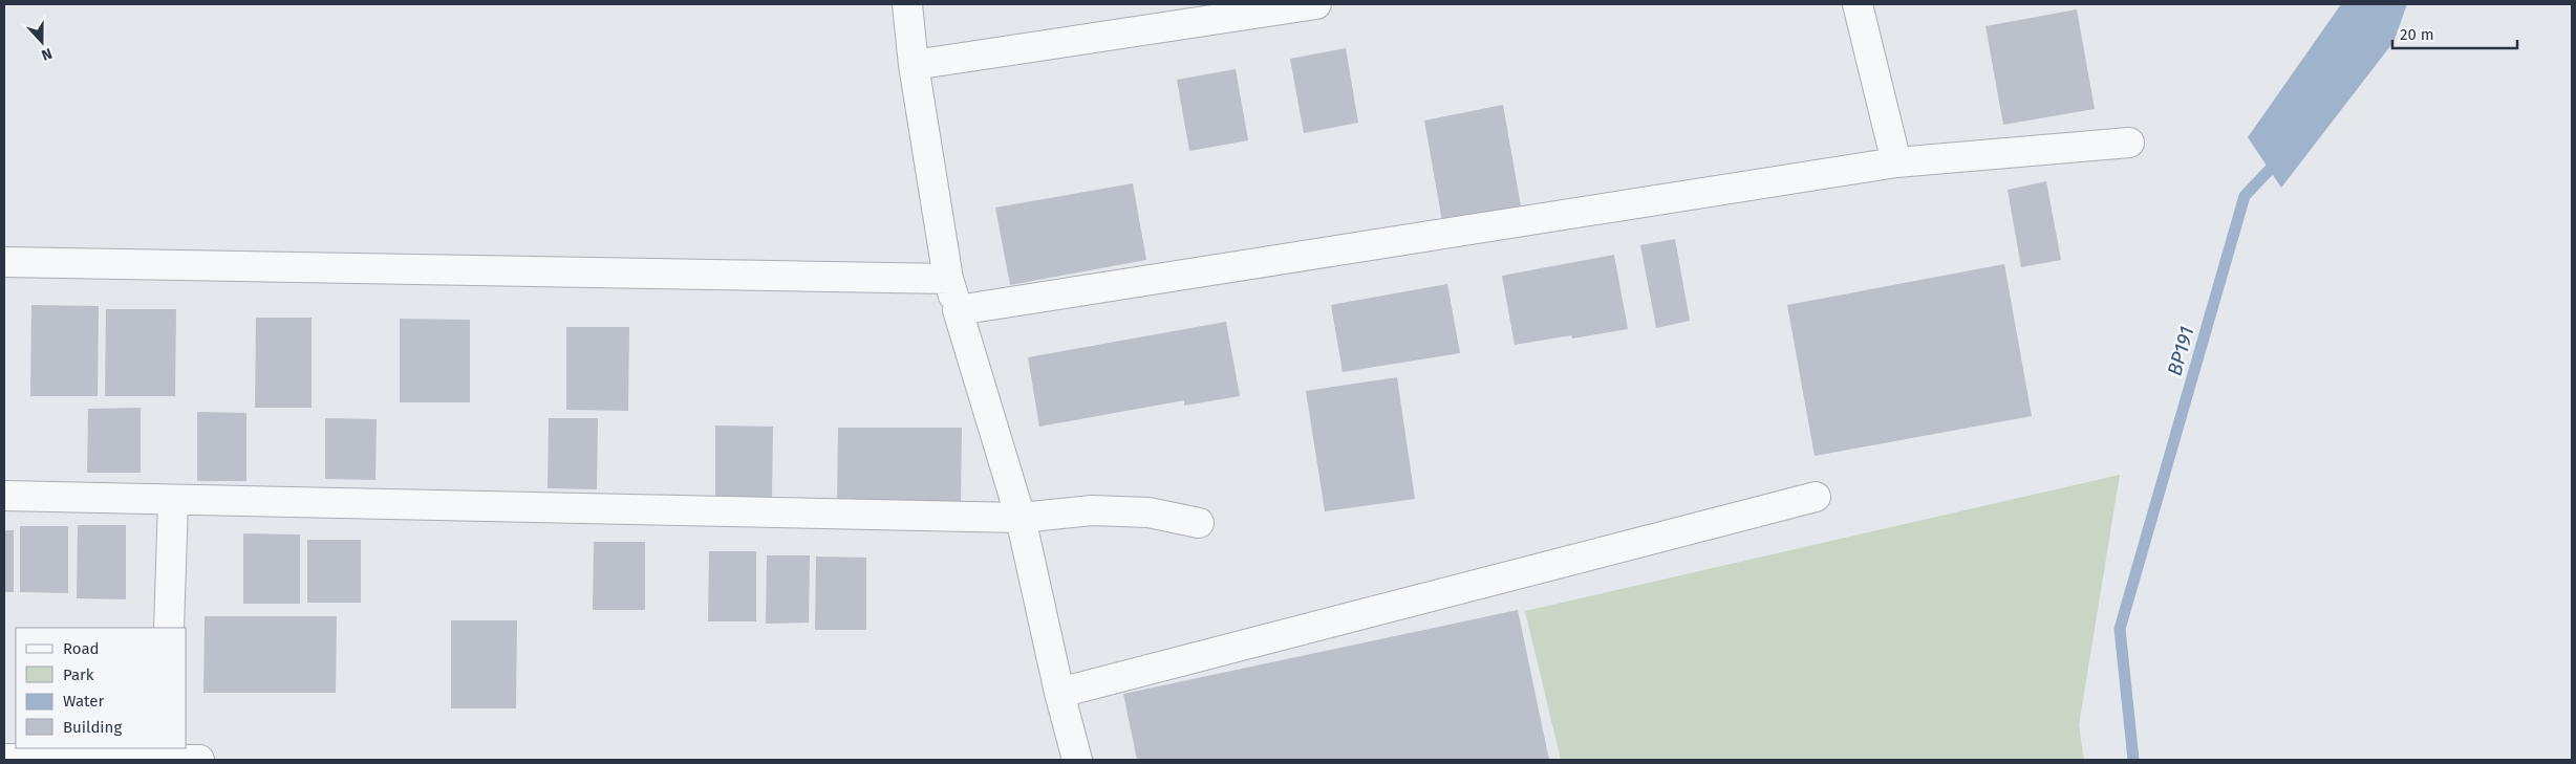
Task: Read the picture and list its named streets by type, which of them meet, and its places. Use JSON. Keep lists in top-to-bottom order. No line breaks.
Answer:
{"water":["BP191"],"legend":["Road","Park","Water","Building"],"scale_bar":"20 m","north":"bottom"}
